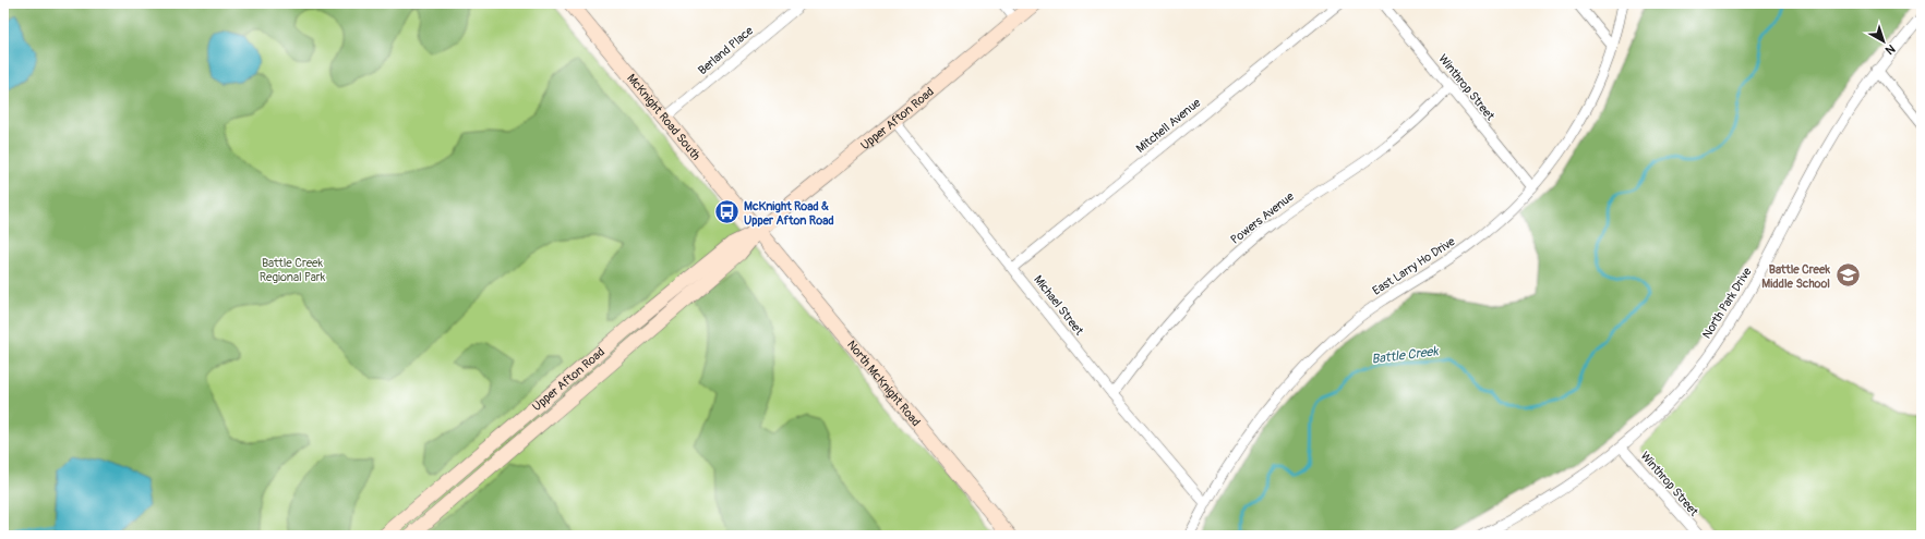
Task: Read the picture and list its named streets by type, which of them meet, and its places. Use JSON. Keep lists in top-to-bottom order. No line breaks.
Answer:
{"streets":{"street":["Berland Place","Winthrop Street","McKnight Road South","Upper Afton Road","Mitchell Avenue","Powers Avenue","East Larry Ho Drive","North Park Drive","Michael Street","North McKnight Road"]},"crossings":[["Berland Place","McKnight Road South"],["Winthrop Street","Powers Avenue"],["Winthrop Street","East Larry Ho Drive"],["Winthrop Street","North Park Drive"],["McKnight Road South","Upper Afton Road"],["McKnight Road South","North McKnight Road"],["Upper Afton Road","Michael Street"],["Upper Afton Road","North McKnight Road"],["Mitchell Avenue","Michael Street"],["Powers Avenue","Michael Street"],["East Larry Ho Drive","Michael Street"]],"water":["Battle Creek"],"parks":["Battle Creek Regional Park"],"places":{"bus stop":["McKnight Road & Upper Afton Road"],"school or university":["Battle Creek Middle School"]},"north":"bottom right"}
